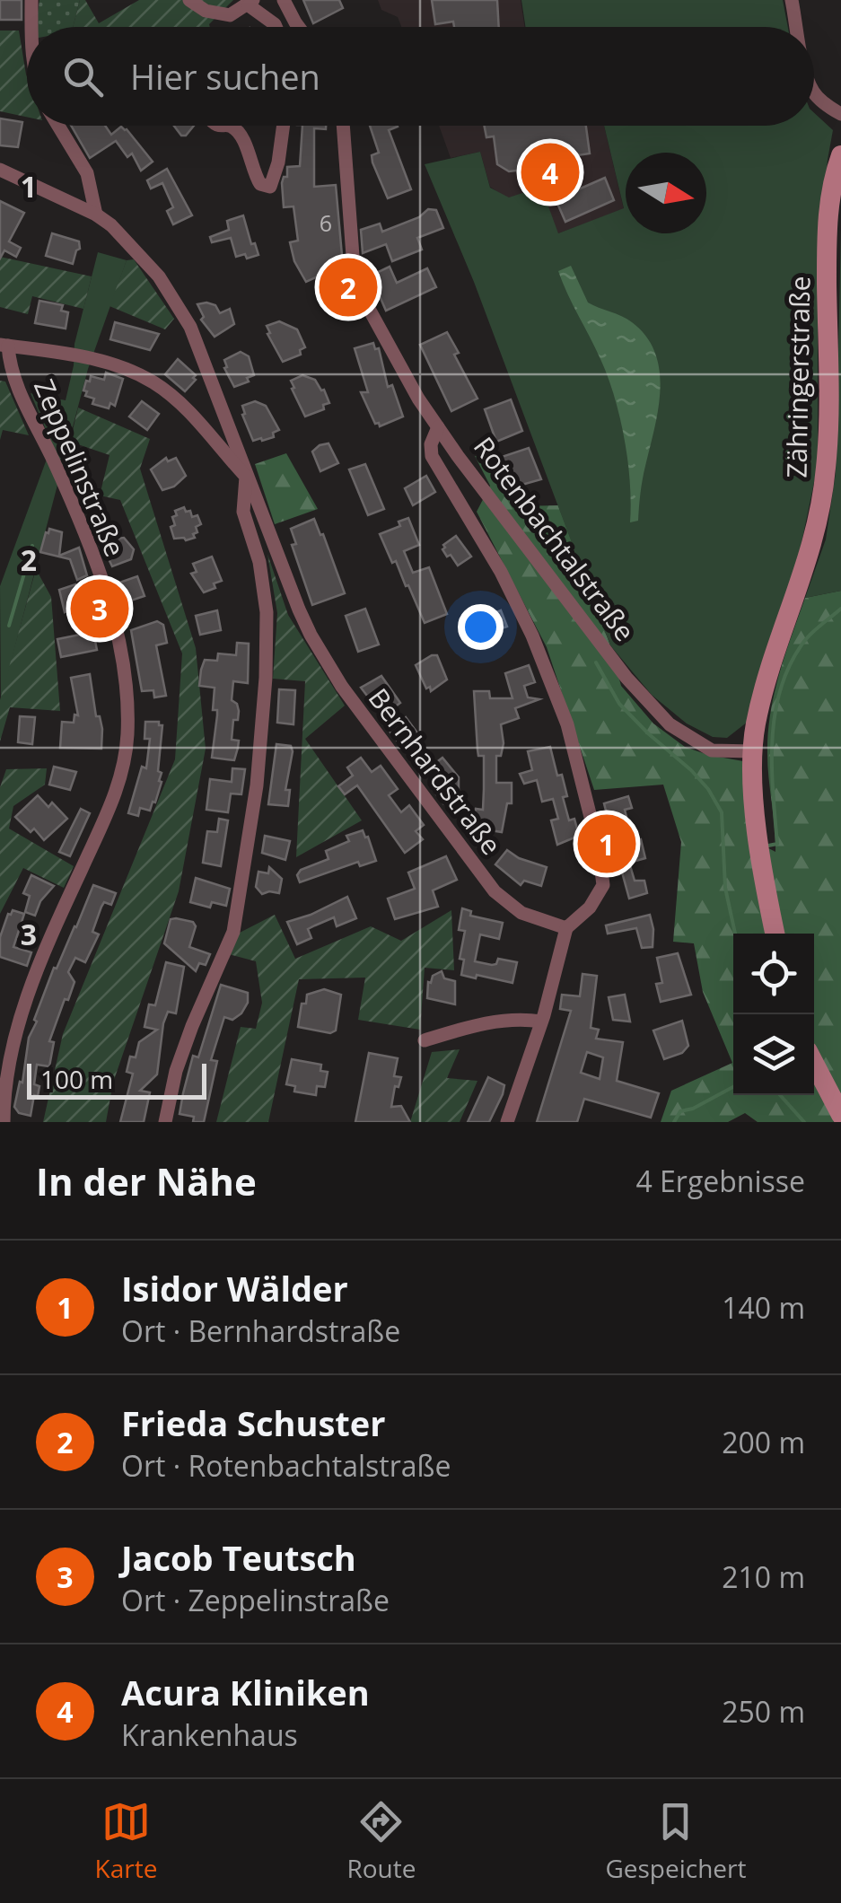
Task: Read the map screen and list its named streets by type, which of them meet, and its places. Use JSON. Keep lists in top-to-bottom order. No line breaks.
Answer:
{"streets":{"main road":["Zähringerstraße"],"street":["Zeppelinstraße","Rotenbachtalstraße","Bernhardstraße"]},"crossings":[["Zähringerstraße","Rotenbachtalstraße"]],"house_numbers":["6"],"scale_bar":"100 m","north":"right","page":{"search":"Hier suchen","pins":["4","2","3","1"],"scale":"100 m","heading":["In der Nähe","4 Ergebnisse"],"list":[{"mark":"1","name":"Isidor Wälder","note":"Ort · Bernhardstraße","value":"140 m"},{"mark":"2","name":"Frieda Schuster","note":"Ort · Rotenbachtalstraße","value":"200 m"},{"mark":"3","name":"Jacob Teutsch","note":"Ort · Zeppelinstraße","value":"210 m"},{"mark":"4","name":"Acura Kliniken","note":"Krankenhaus","value":"250 m"}],"nav":["Karte","Route","Gespeichert"]},"grid":{"rows":["1","2","3"]}}
